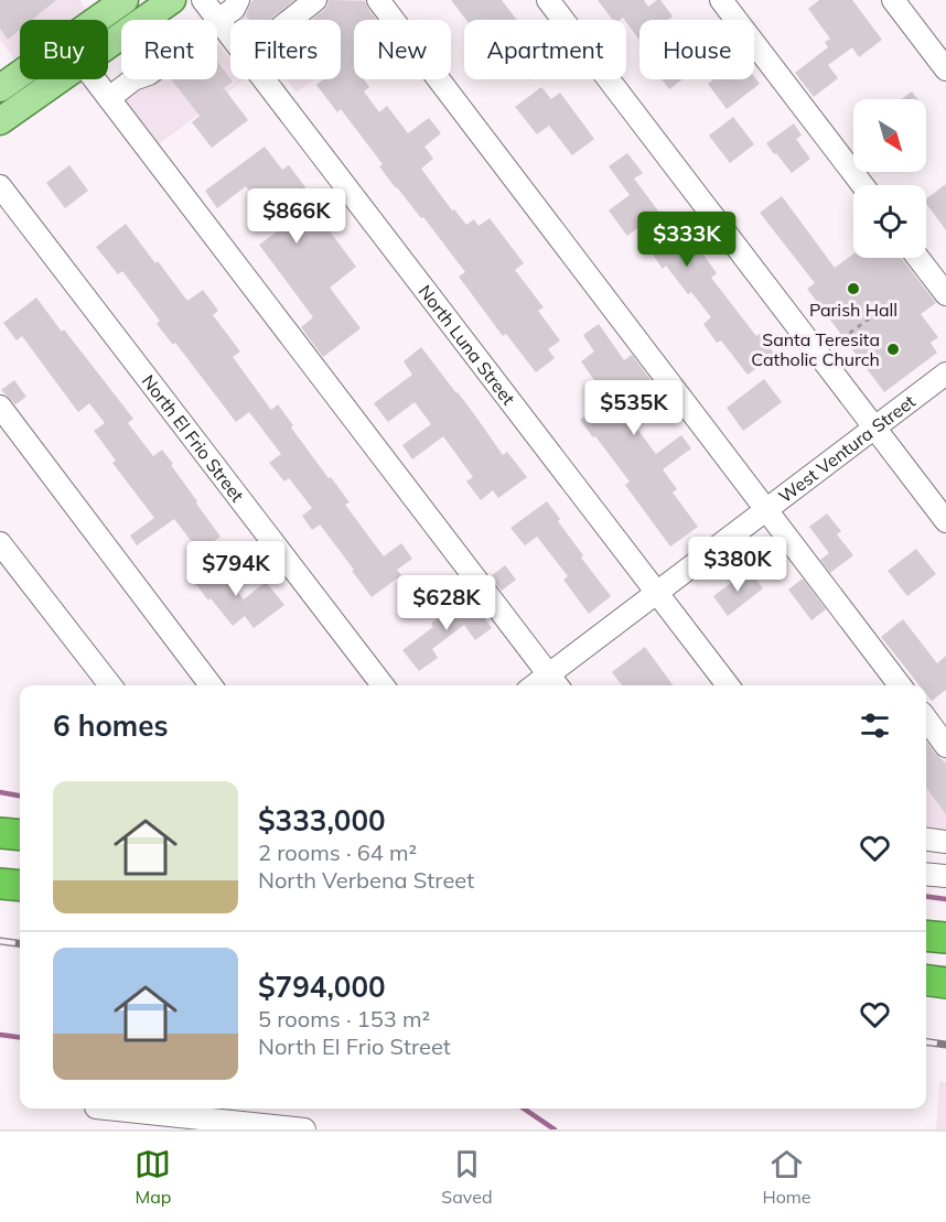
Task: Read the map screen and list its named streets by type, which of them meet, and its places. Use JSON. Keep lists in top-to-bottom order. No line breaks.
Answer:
{"streets":{"street":["North Luna Street","North El Frio Street","West Ventura Street"]},"crossings":[["North Luna Street","West Ventura Street"]],"places":["Parish Hall","Santa Teresita Catholic Church"],"north":"bottom right","page":{"chip":["Buy","Rent","Filters","New","Apartment","House"],"price":["$866K","$333K","$535K","$380K","$794K","$628K"],"heading":"6 homes","list":[{"name":"$333,000","note":"2 rooms · 64 m² · North Verbena Street"},{"name":"$794,000","note":"5 rooms · 153 m² · North El Frio Street"}],"tabs":["Map","Saved","Home"]}}
